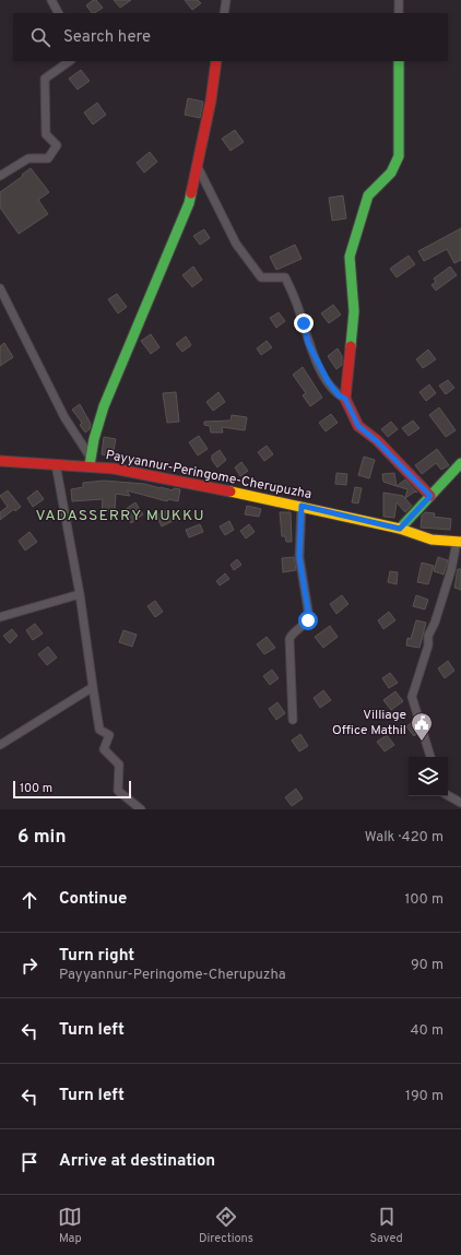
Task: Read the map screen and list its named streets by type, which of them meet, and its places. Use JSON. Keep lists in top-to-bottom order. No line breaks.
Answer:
{"streets":{"street":["Payyannur-Peringome-Cherupuzha"]},"districts":["VADASSERRY MUKKU"],"places":{"public building":["Villiage Office Mathil"]},"scale_bar":"100 m","page":{"search":"Search here","scale":"100 m","heading":["6 min","Walk · 420 m"],"list":[["Continue","100 m"],["Turn right","Payyannur-Peringome-Cherupuzha","90 m"],["Turn left","40 m"],["Turn left","190 m"],"Arrive at destination"],"nav":["Map","Directions","Saved"]}}
